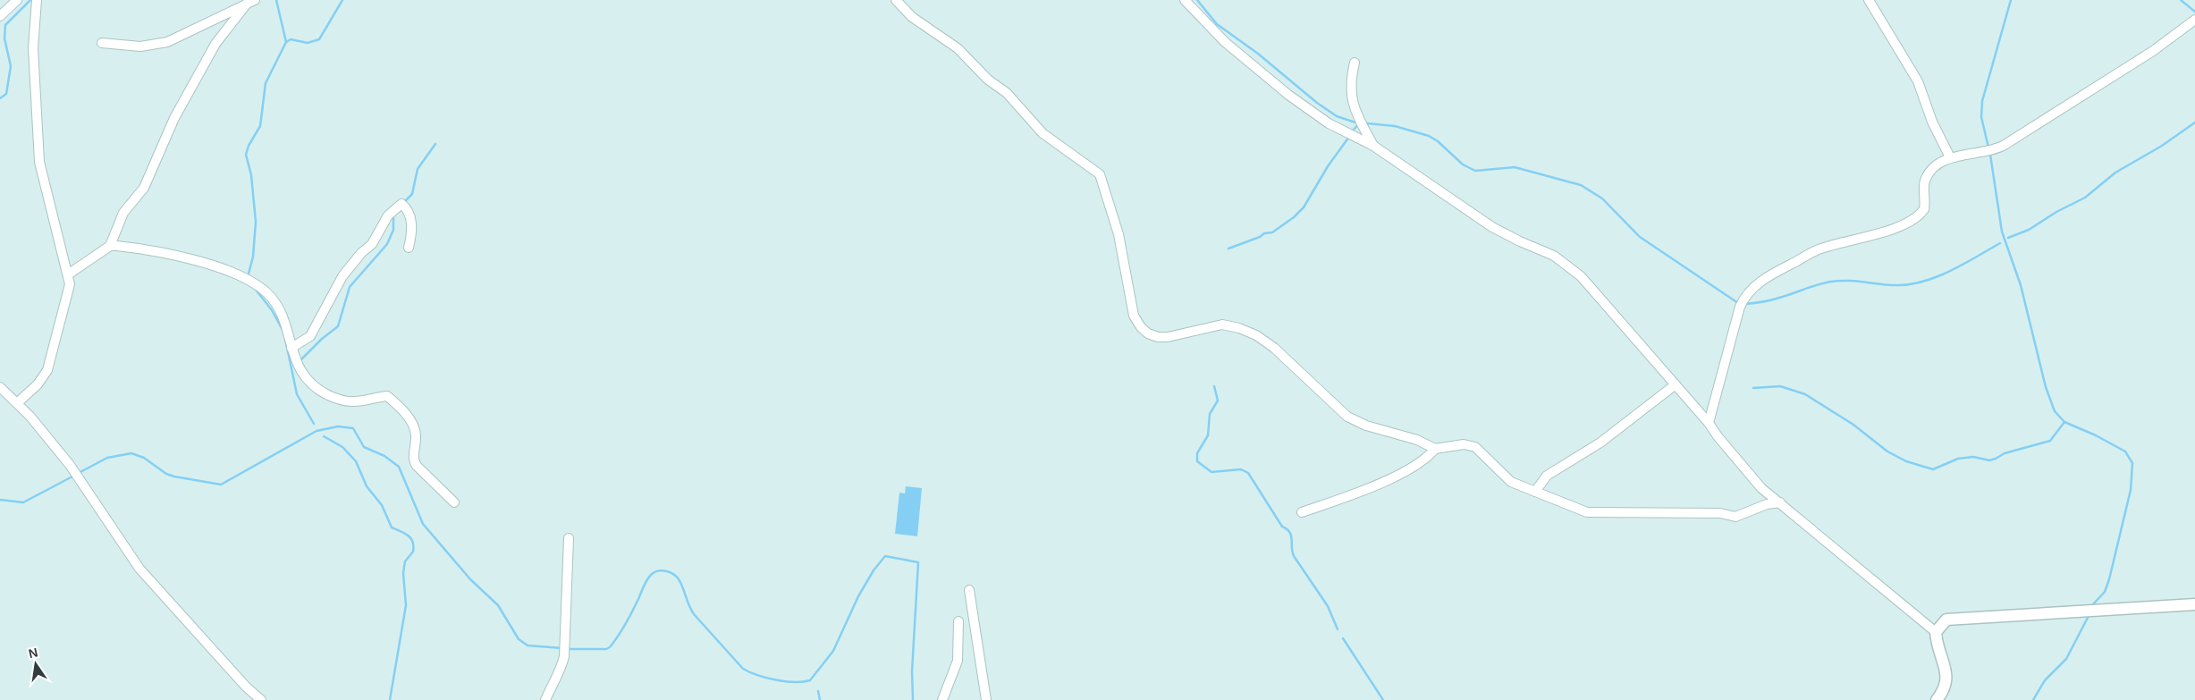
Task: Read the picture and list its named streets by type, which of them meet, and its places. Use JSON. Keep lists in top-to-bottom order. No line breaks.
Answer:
{"north":"top"}
